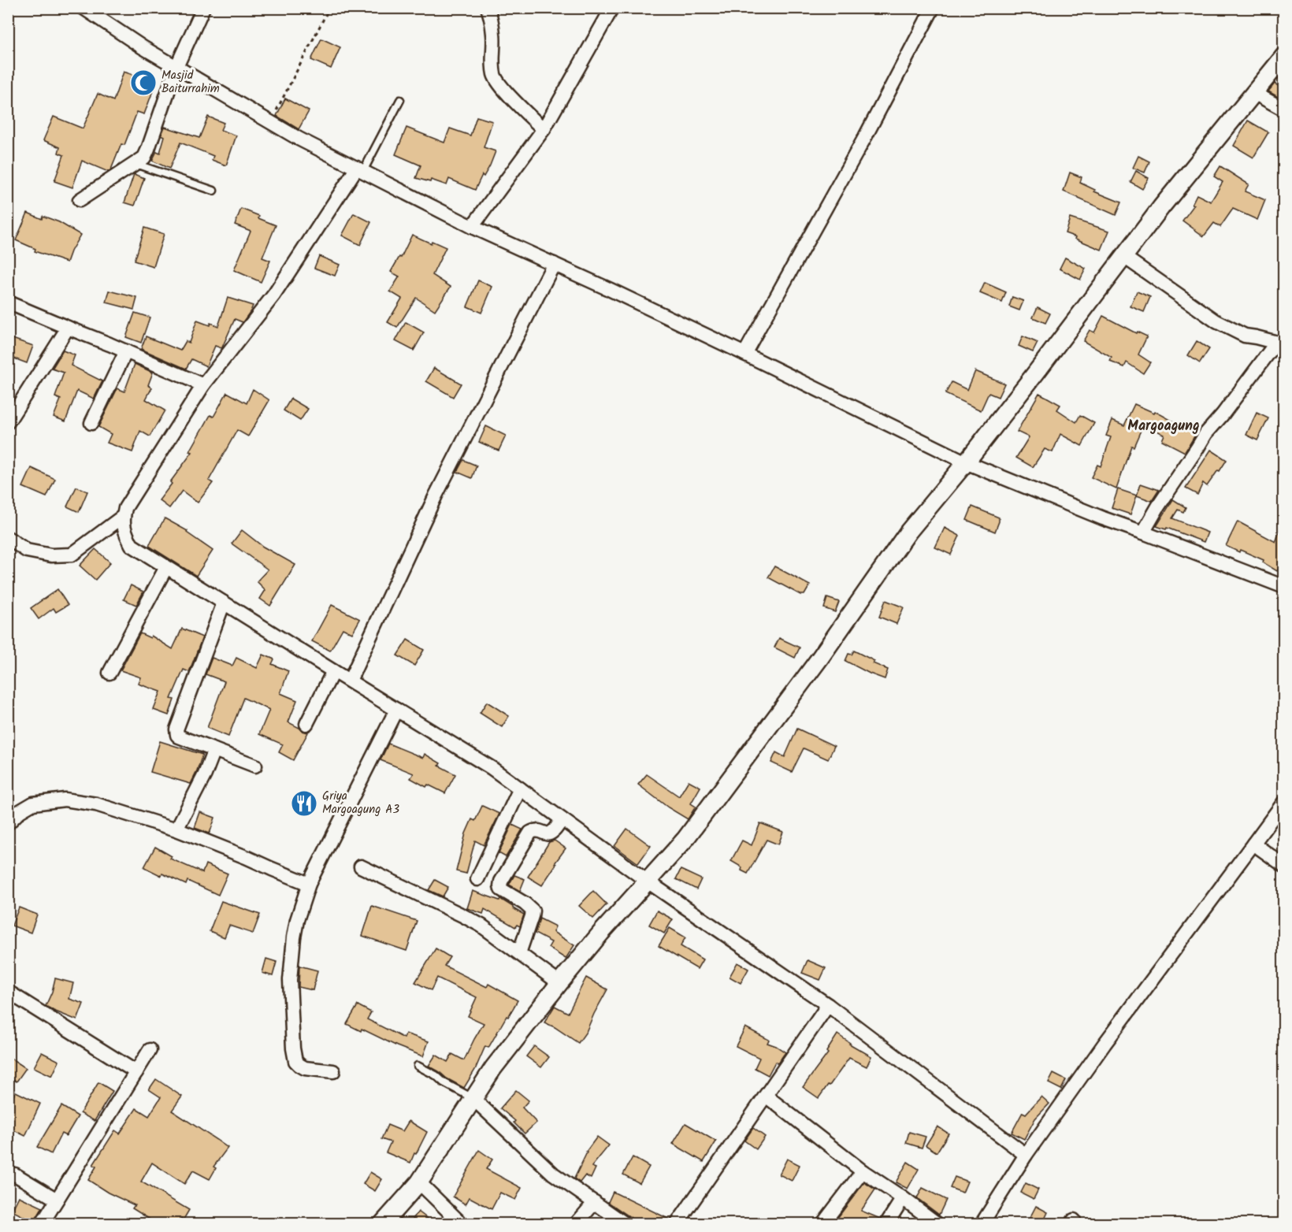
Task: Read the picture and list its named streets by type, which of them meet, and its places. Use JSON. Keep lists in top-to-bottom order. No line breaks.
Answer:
{"districts":["Margoagung"],"places":{"mosque":["Masjid Baiturrahim"],"restaurant":["Griya Margoagung A3"]}}
